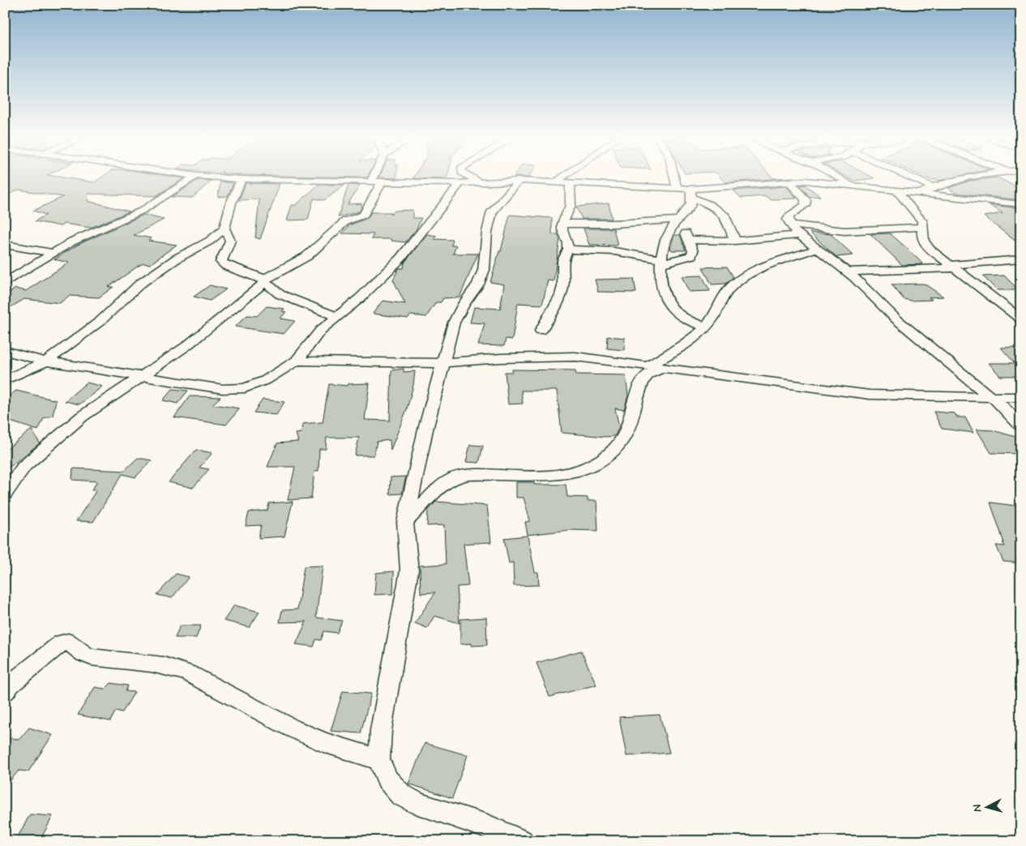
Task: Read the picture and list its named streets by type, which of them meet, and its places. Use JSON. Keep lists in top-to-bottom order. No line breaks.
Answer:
{"north":"left"}
